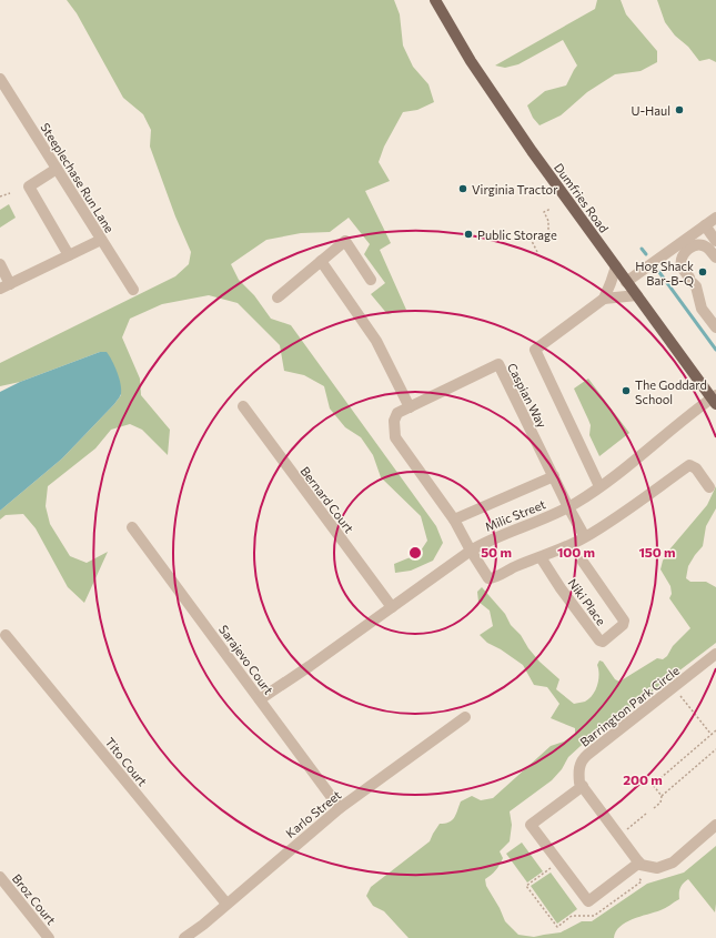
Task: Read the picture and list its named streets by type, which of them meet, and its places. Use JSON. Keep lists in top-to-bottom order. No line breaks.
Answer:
{"streets":{"main road":["Dumfries Road"],"street":["Steeplechase Run Lane","Caspian Way","Bernard Court","Milic Street","Niki Place","Sarajevo Court","Barrington Park Circle","Tito Court","Karlo Street","Broz Court"]},"crossings":[["Dumfries Road","Milic Street"],["Caspian Way","Milic Street"],["Bernard Court","Milic Street"],["Milic Street","Sarajevo Court"],["Sarajevo Court","Karlo Street"],["Tito Court","Karlo Street"]],"places":["U-Haul","Virginia Tractor","Public Storage","Hog Shack Bar-B-Q","The Goddard School"],"rings":["50 m","100 m","150 m","200 m"]}
